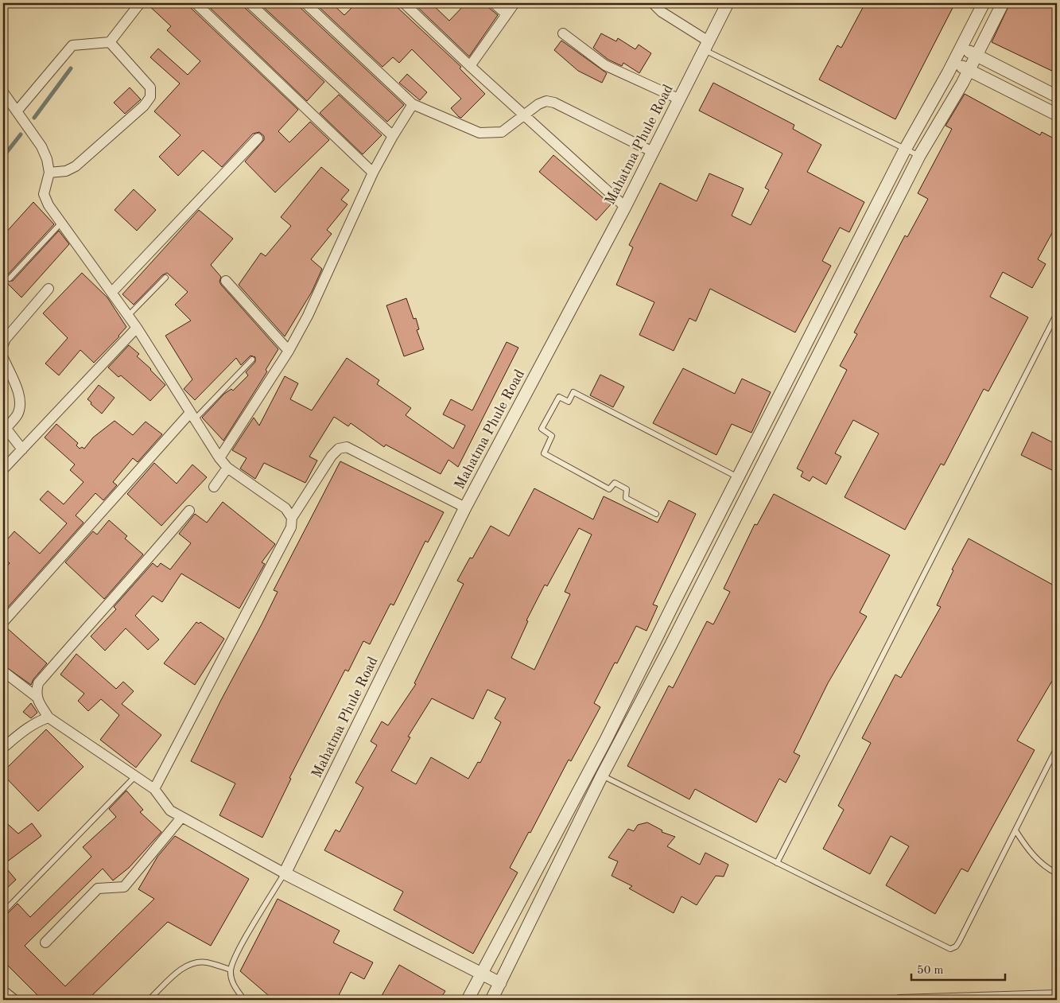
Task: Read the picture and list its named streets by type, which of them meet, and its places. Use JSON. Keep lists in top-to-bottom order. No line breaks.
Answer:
{"streets":{"street":["Mahatma Phule Road"]},"scale_bar":"50 m"}
